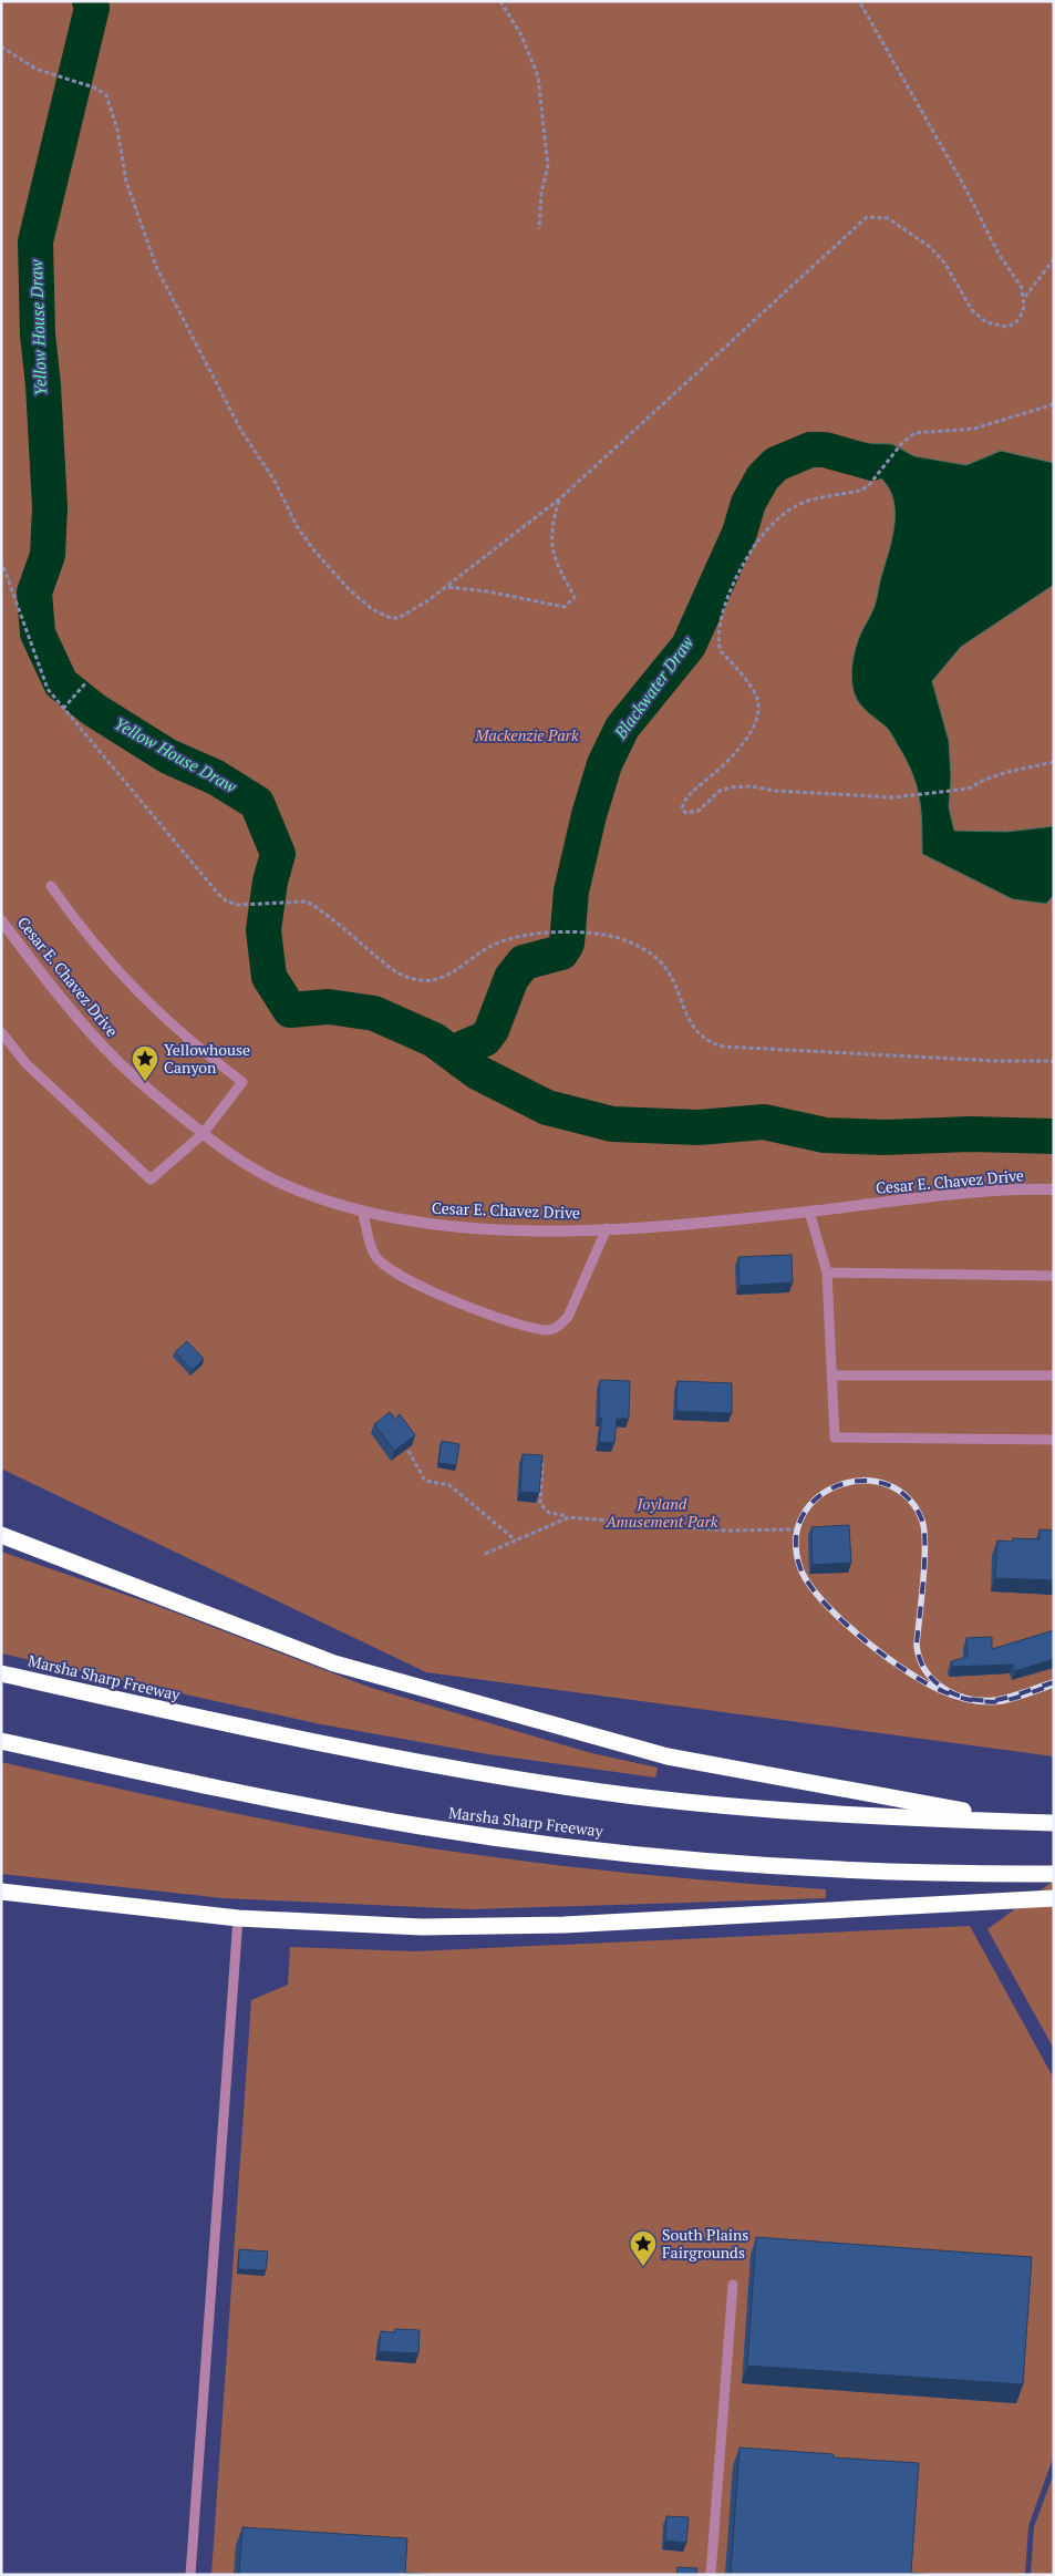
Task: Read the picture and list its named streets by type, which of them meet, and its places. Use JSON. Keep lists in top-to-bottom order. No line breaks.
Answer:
{"streets":{"highway":["Marsha Sharp Freeway"],"street":["Cesar E. Chavez Drive"]},"water":["Yellow House Draw","Blackwater Draw"],"parks":["Mackenzie Park","Joyland Amusement Park"],"places":{"place":["Yellowhouse Canyon","South Plains Fairgrounds"]}}
